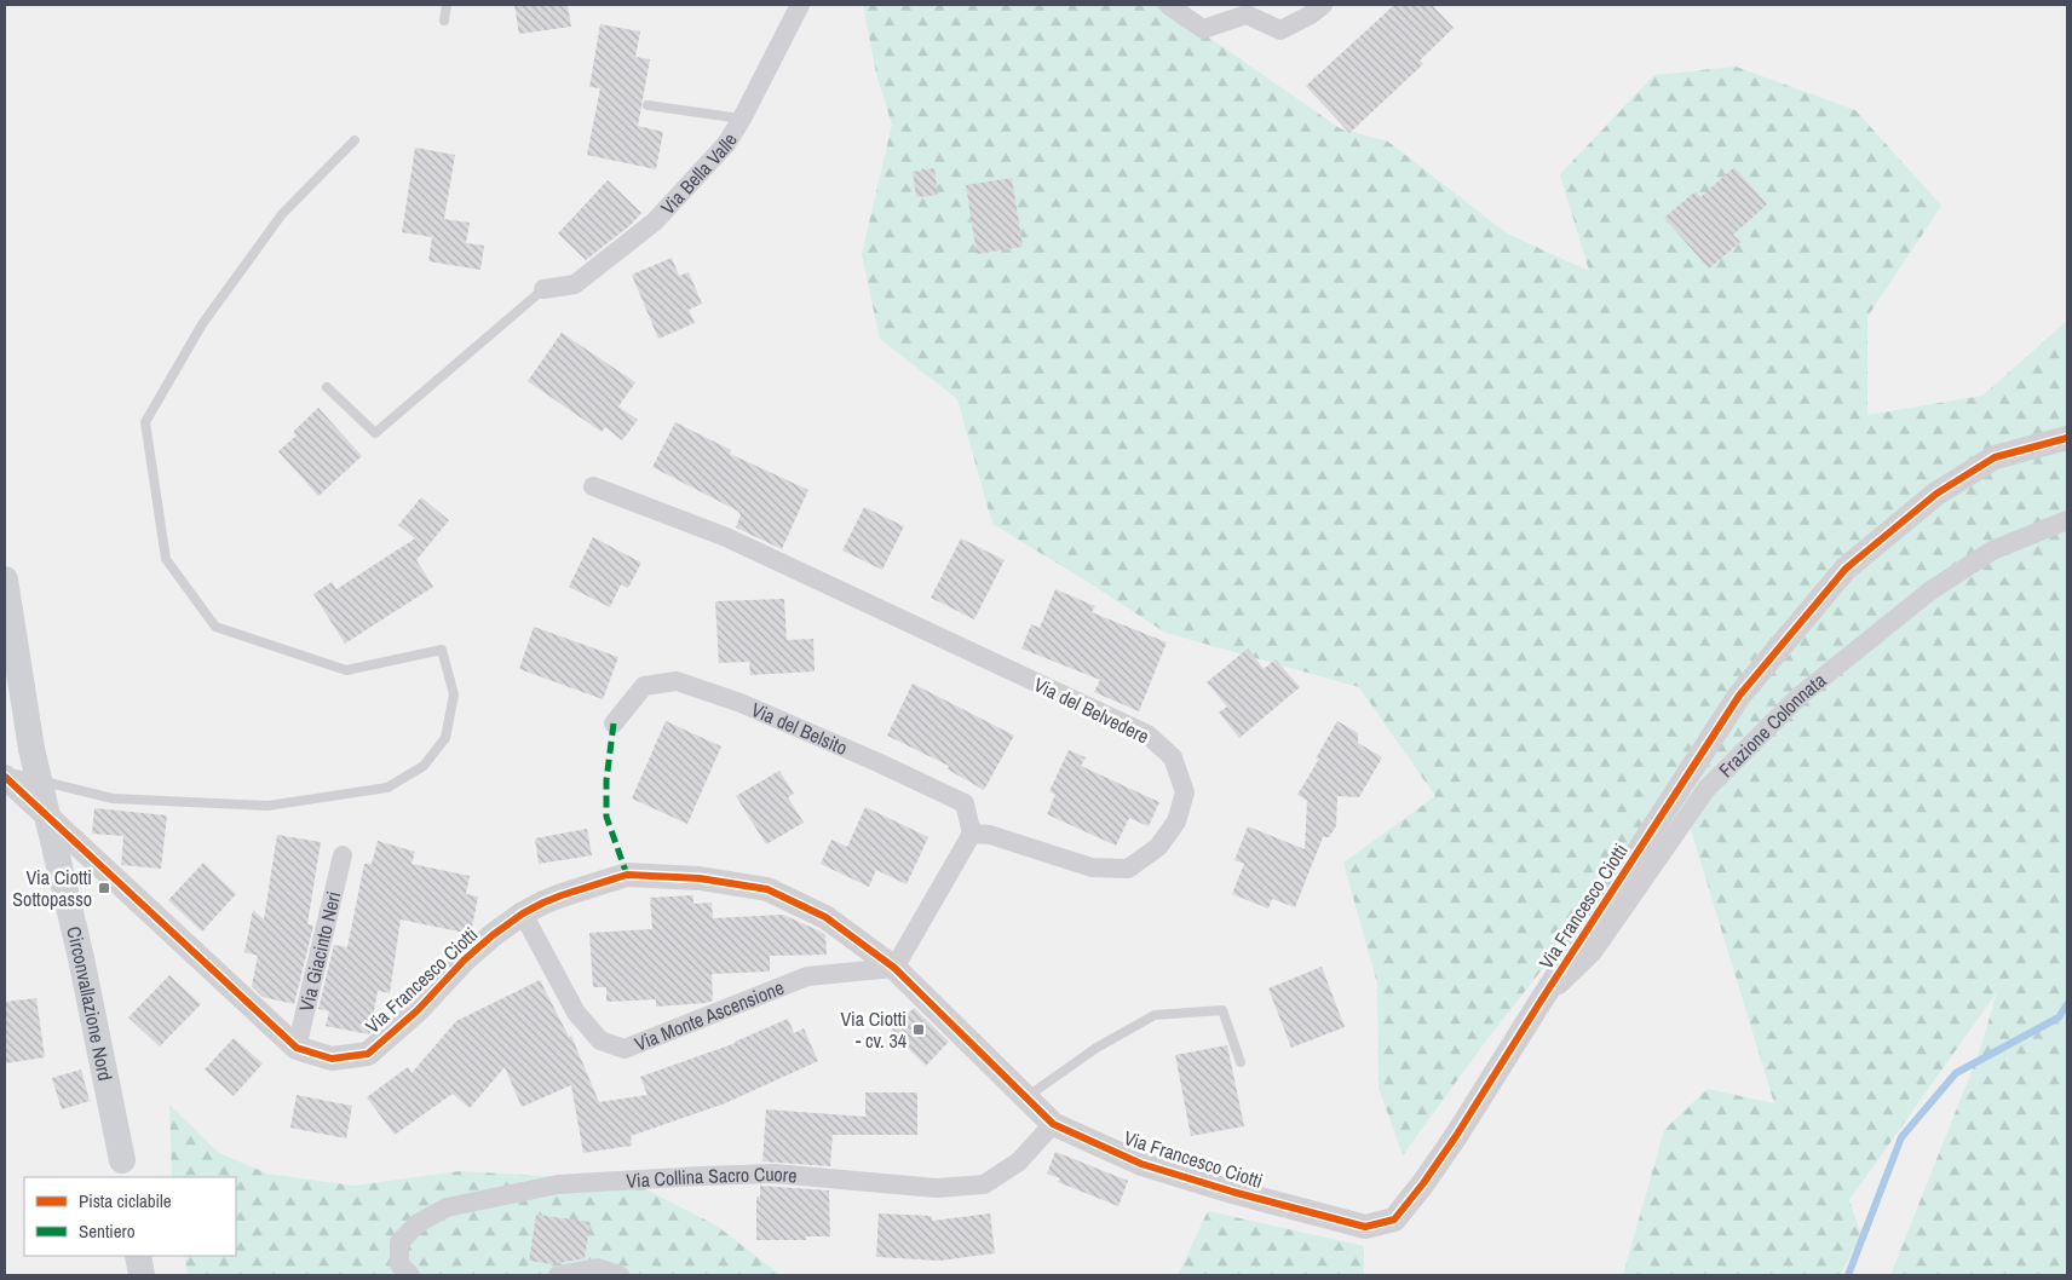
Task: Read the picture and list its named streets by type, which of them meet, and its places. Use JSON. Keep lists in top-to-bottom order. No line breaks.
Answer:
{"streets":{"main road":["Circonvallazione Nord"],"street":["Via Bella Valle","Via del Belvedere","Frazione Colonnata","Via del Belsito","Via Francesco Ciotti","Via Giacinto Neri","Via Monte Ascensione","Via Collina Sacro Cuore"]},"crossings":[["Via del Belvedere","Via del Belsito"],["Frazione Colonnata","Via Francesco Ciotti"],["Via Francesco Ciotti","Via Giacinto Neri"],["Via Francesco Ciotti","Via Monte Ascensione"],["Via Francesco Ciotti","Via Collina Sacro Cuore"]],"places":{"transit":["Via Ciotti Sottopasso","Via Ciotti - cv. 34"]},"legend":["Pista ciclabile","Sentiero"]}
